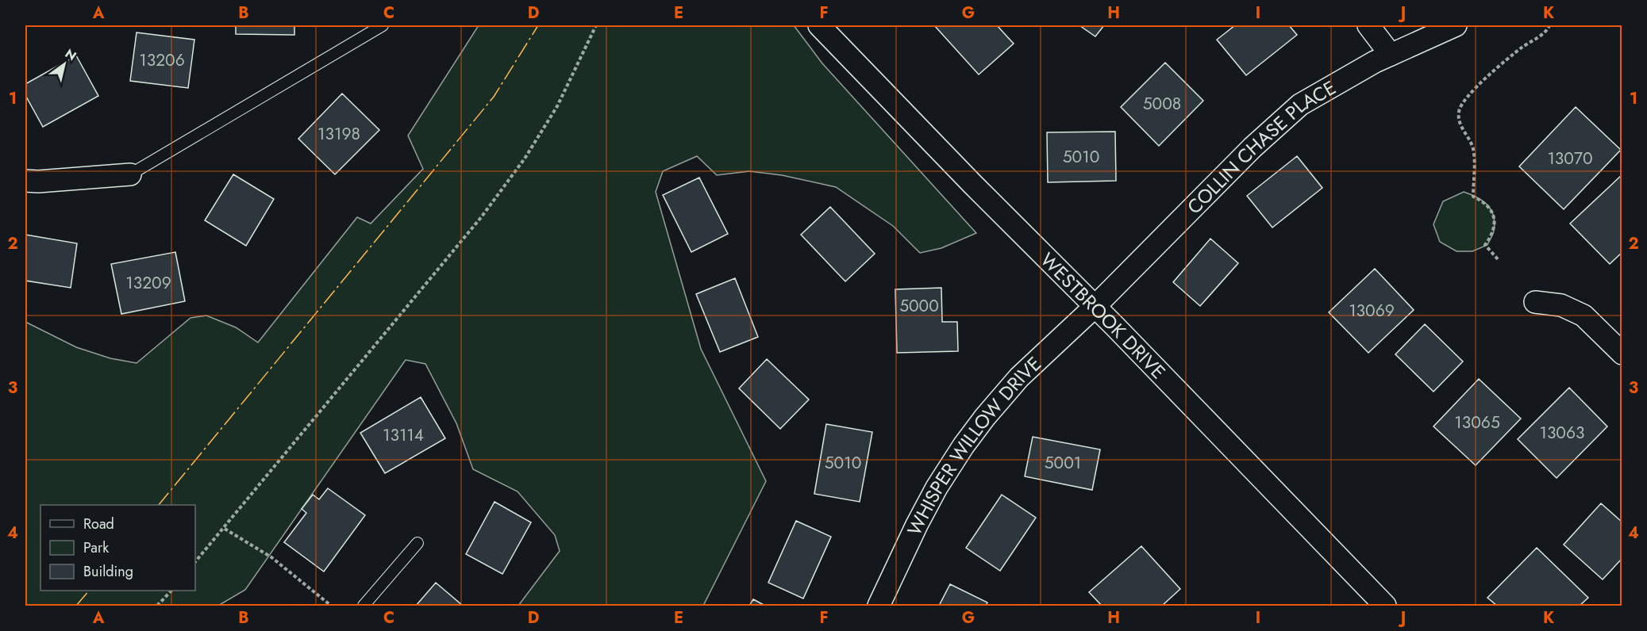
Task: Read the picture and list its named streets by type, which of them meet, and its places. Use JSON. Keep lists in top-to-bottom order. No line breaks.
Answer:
{"streets":{"street":["COLLIN CHASE PLACE","WESTBROOK DRIVE","WHISPER WILLOW DRIVE"]},"crossings":[["COLLIN CHASE PLACE","WESTBROOK DRIVE"],["COLLIN CHASE PLACE","WHISPER WILLOW DRIVE"],["WESTBROOK DRIVE","WHISPER WILLOW DRIVE"]],"house_numbers":["13206","5008","13198","5010","13070","13209","5000","13069","13065","13063","13114","5010","5001"],"legend":["Road","Park","Building"],"north":"top right","grid":{"columns":["A","B","C","D","E","F","G","H","I","J","K"],"rows":["1","2","3","4"]}}
